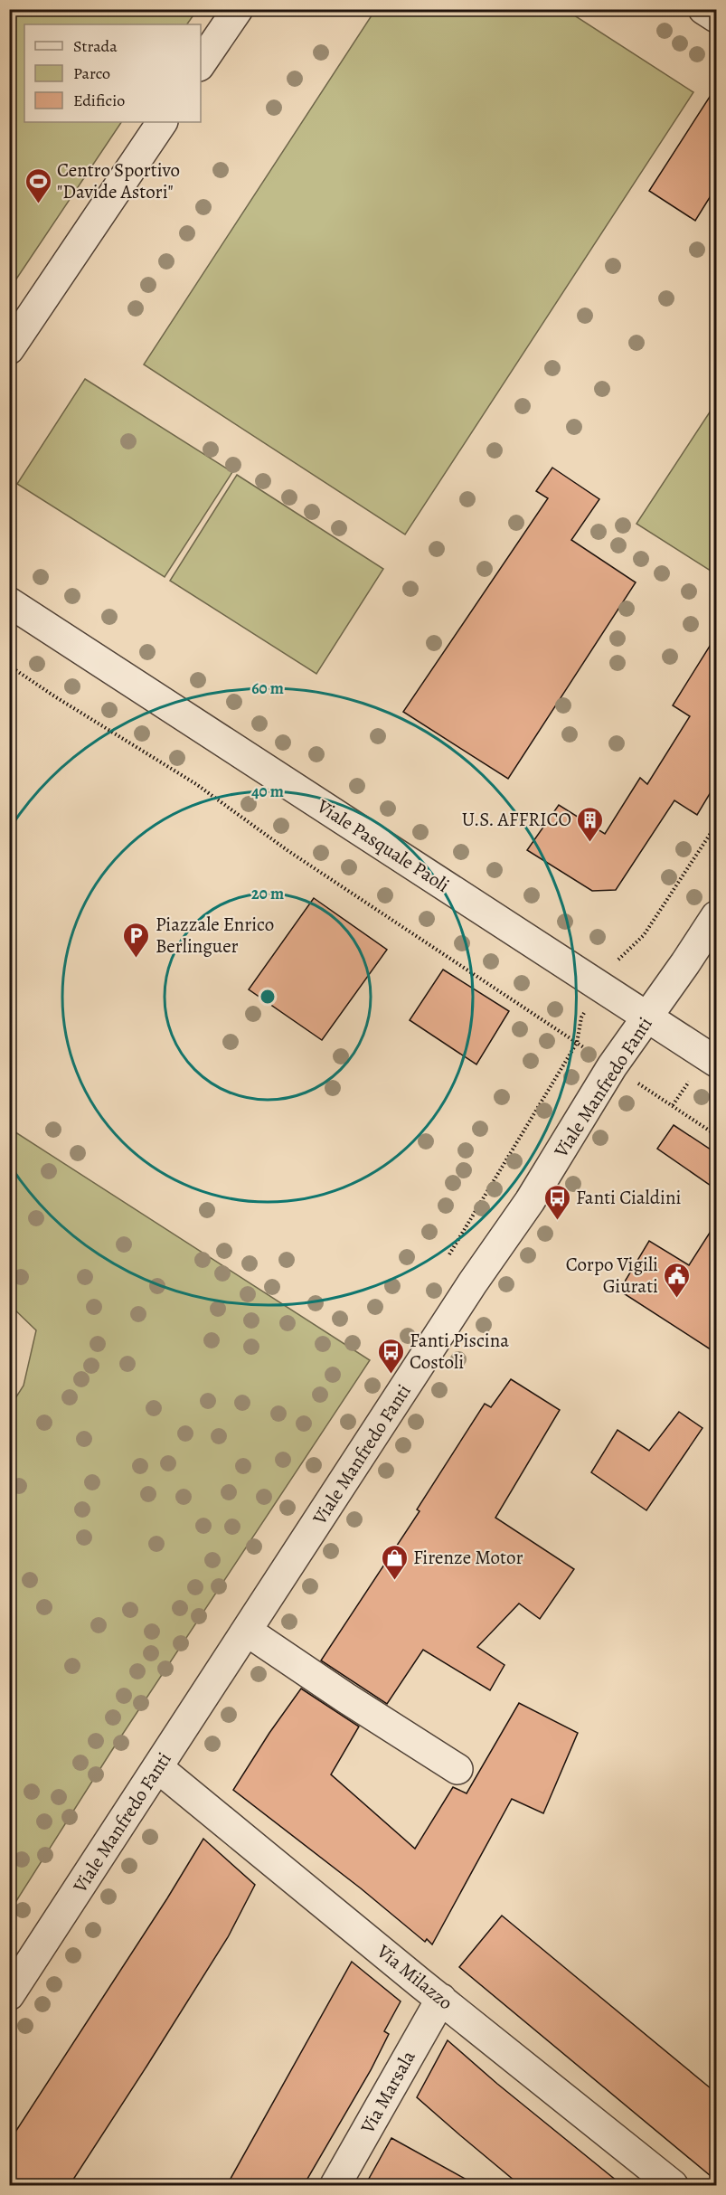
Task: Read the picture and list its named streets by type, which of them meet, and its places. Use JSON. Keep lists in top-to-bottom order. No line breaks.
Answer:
{"streets":{"street":["Viale Pasquale Paoli","Viale Manfredo Fanti","Via Milazzo","Via Marsala"]},"crossings":[["Viale Pasquale Paoli","Viale Manfredo Fanti"],["Viale Manfredo Fanti","Via Milazzo"],["Via Milazzo","Via Marsala"]],"places":{"sports":["Centro Sportivo \"Davide Astori\""],"building":["U.S. AFFRICO"],"parking":["Piazzale Enrico Berlinguer"],"bus stop":["Fanti Cialdini","Fanti Piscina Costoli"],"public building":["Corpo Vigili Giurati"],"shop":["Firenze Motor"]},"legend":["Strada","Parco","Edificio"],"rings":["60 m","40 m","20 m"]}
